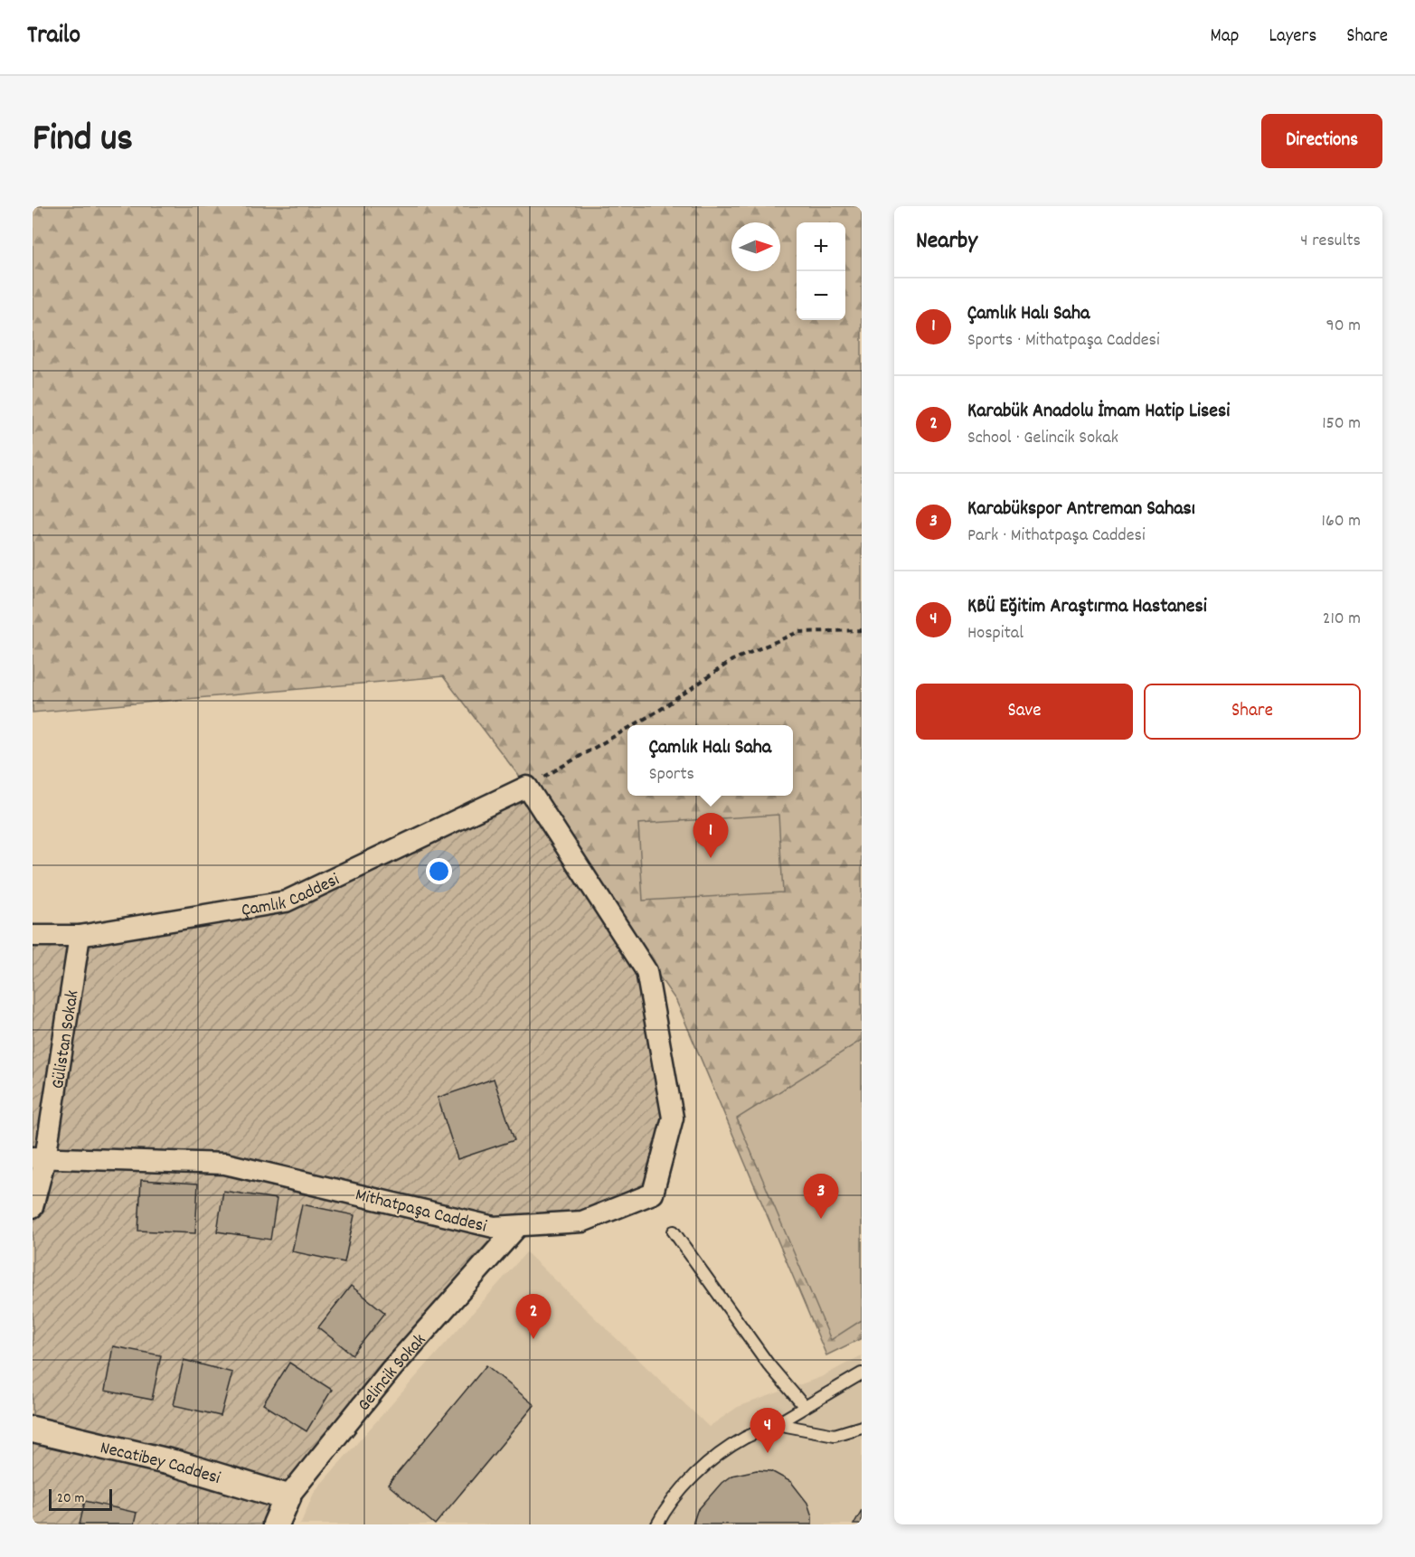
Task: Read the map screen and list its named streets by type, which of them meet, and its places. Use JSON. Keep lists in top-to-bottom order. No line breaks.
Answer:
{"streets":{"street":["Çamlık Caddesi","Gülistan Sokak","Mithatpaşa Caddesi","Gelincik Sokak","Necatibey Caddesi"]},"crossings":[["Çamlık Caddesi","Gülistan Sokak"],["Çamlık Caddesi","Mithatpaşa Caddesi"],["Gülistan Sokak","Mithatpaşa Caddesi"],["Mithatpaşa Caddesi","Gelincik Sokak"],["Gelincik Sokak","Necatibey Caddesi"]],"scale_bar":"20 m","north":"right","page":{"header":"Trailo","nav":["Map","Layers","Share"],"title":"Find us","buttons":["Directions",["Save","Share"]],"heading":["Nearby","4 results"],"map_buttons":["+","−"],"list":[{"mark":"1","name":"Çamlık Halı Saha","note":"Sports · Mithatpaşa Caddesi","value":"90 m"},{"mark":"2","name":"Karabük Anadolu İmam Hatip Lisesi","note":"School · Gelincik Sokak","value":"150 m"},{"mark":"3","name":"Karabükspor Antreman Sahası","note":"Park · Mithatpaşa Caddesi","value":"160 m"},{"mark":"4","name":"KBÜ Eğitim Araştırma Hastanesi","note":"Hospital","value":"210 m"}],"popup":["Çamlık Halı Saha","Sports"],"pins":["1","3","2","4"],"scale":"20 m"}}
